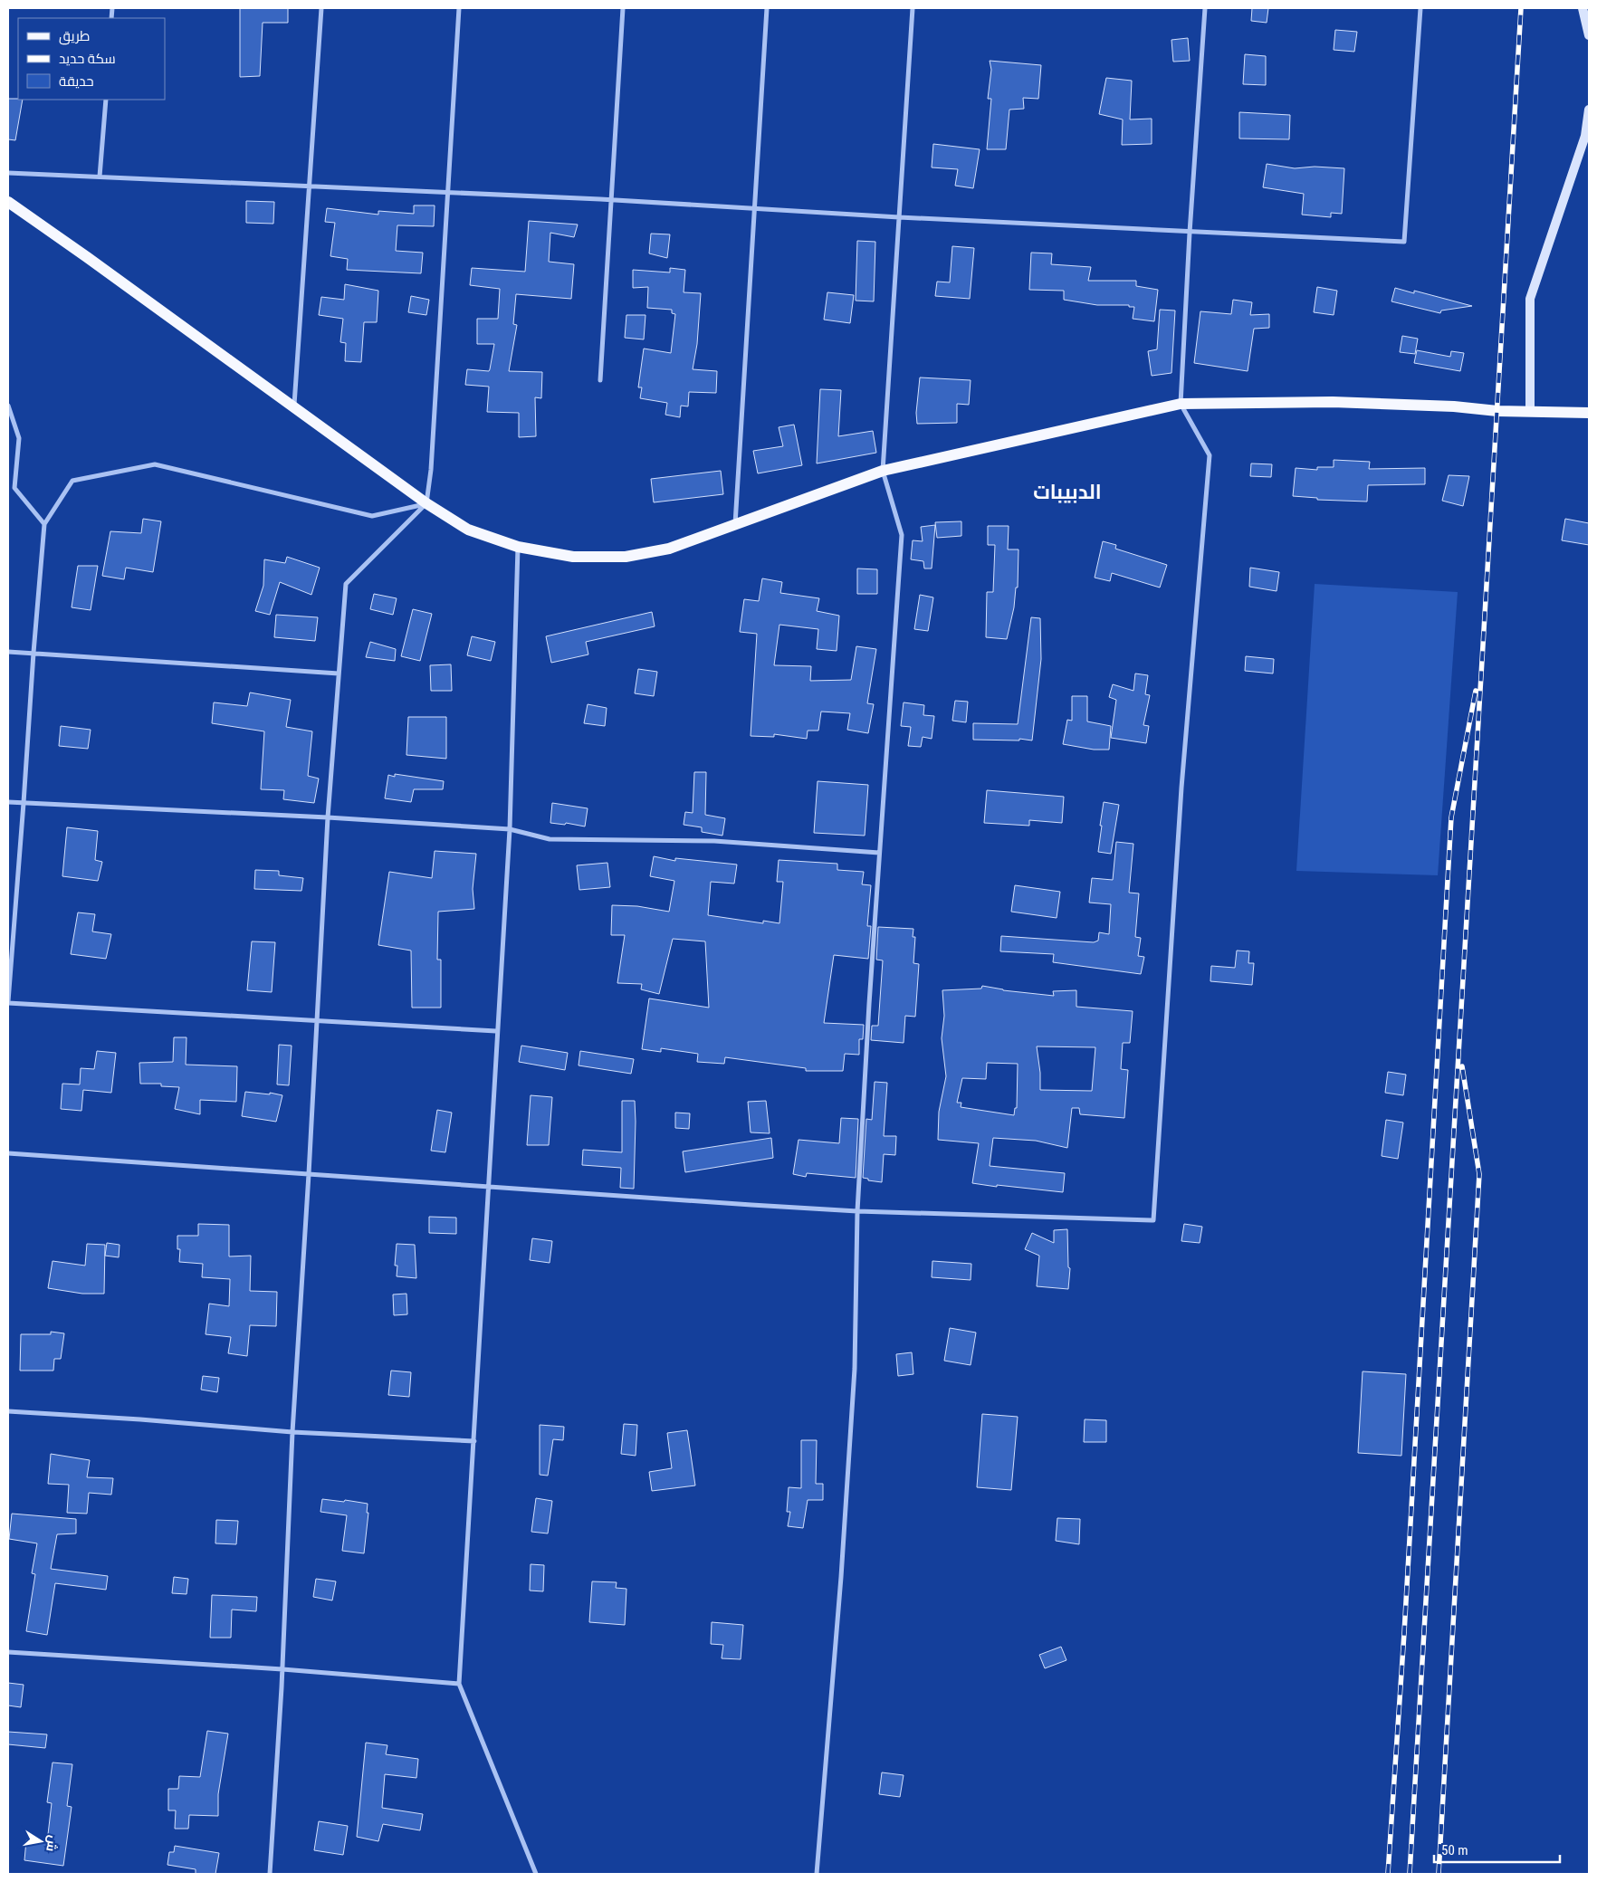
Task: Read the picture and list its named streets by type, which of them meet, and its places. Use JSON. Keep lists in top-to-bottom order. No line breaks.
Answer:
{"districts":["الدبيبات"],"legend":["طريق","سكة حديد","حديقة"],"scale_bar":"50 m","north":"right"}
